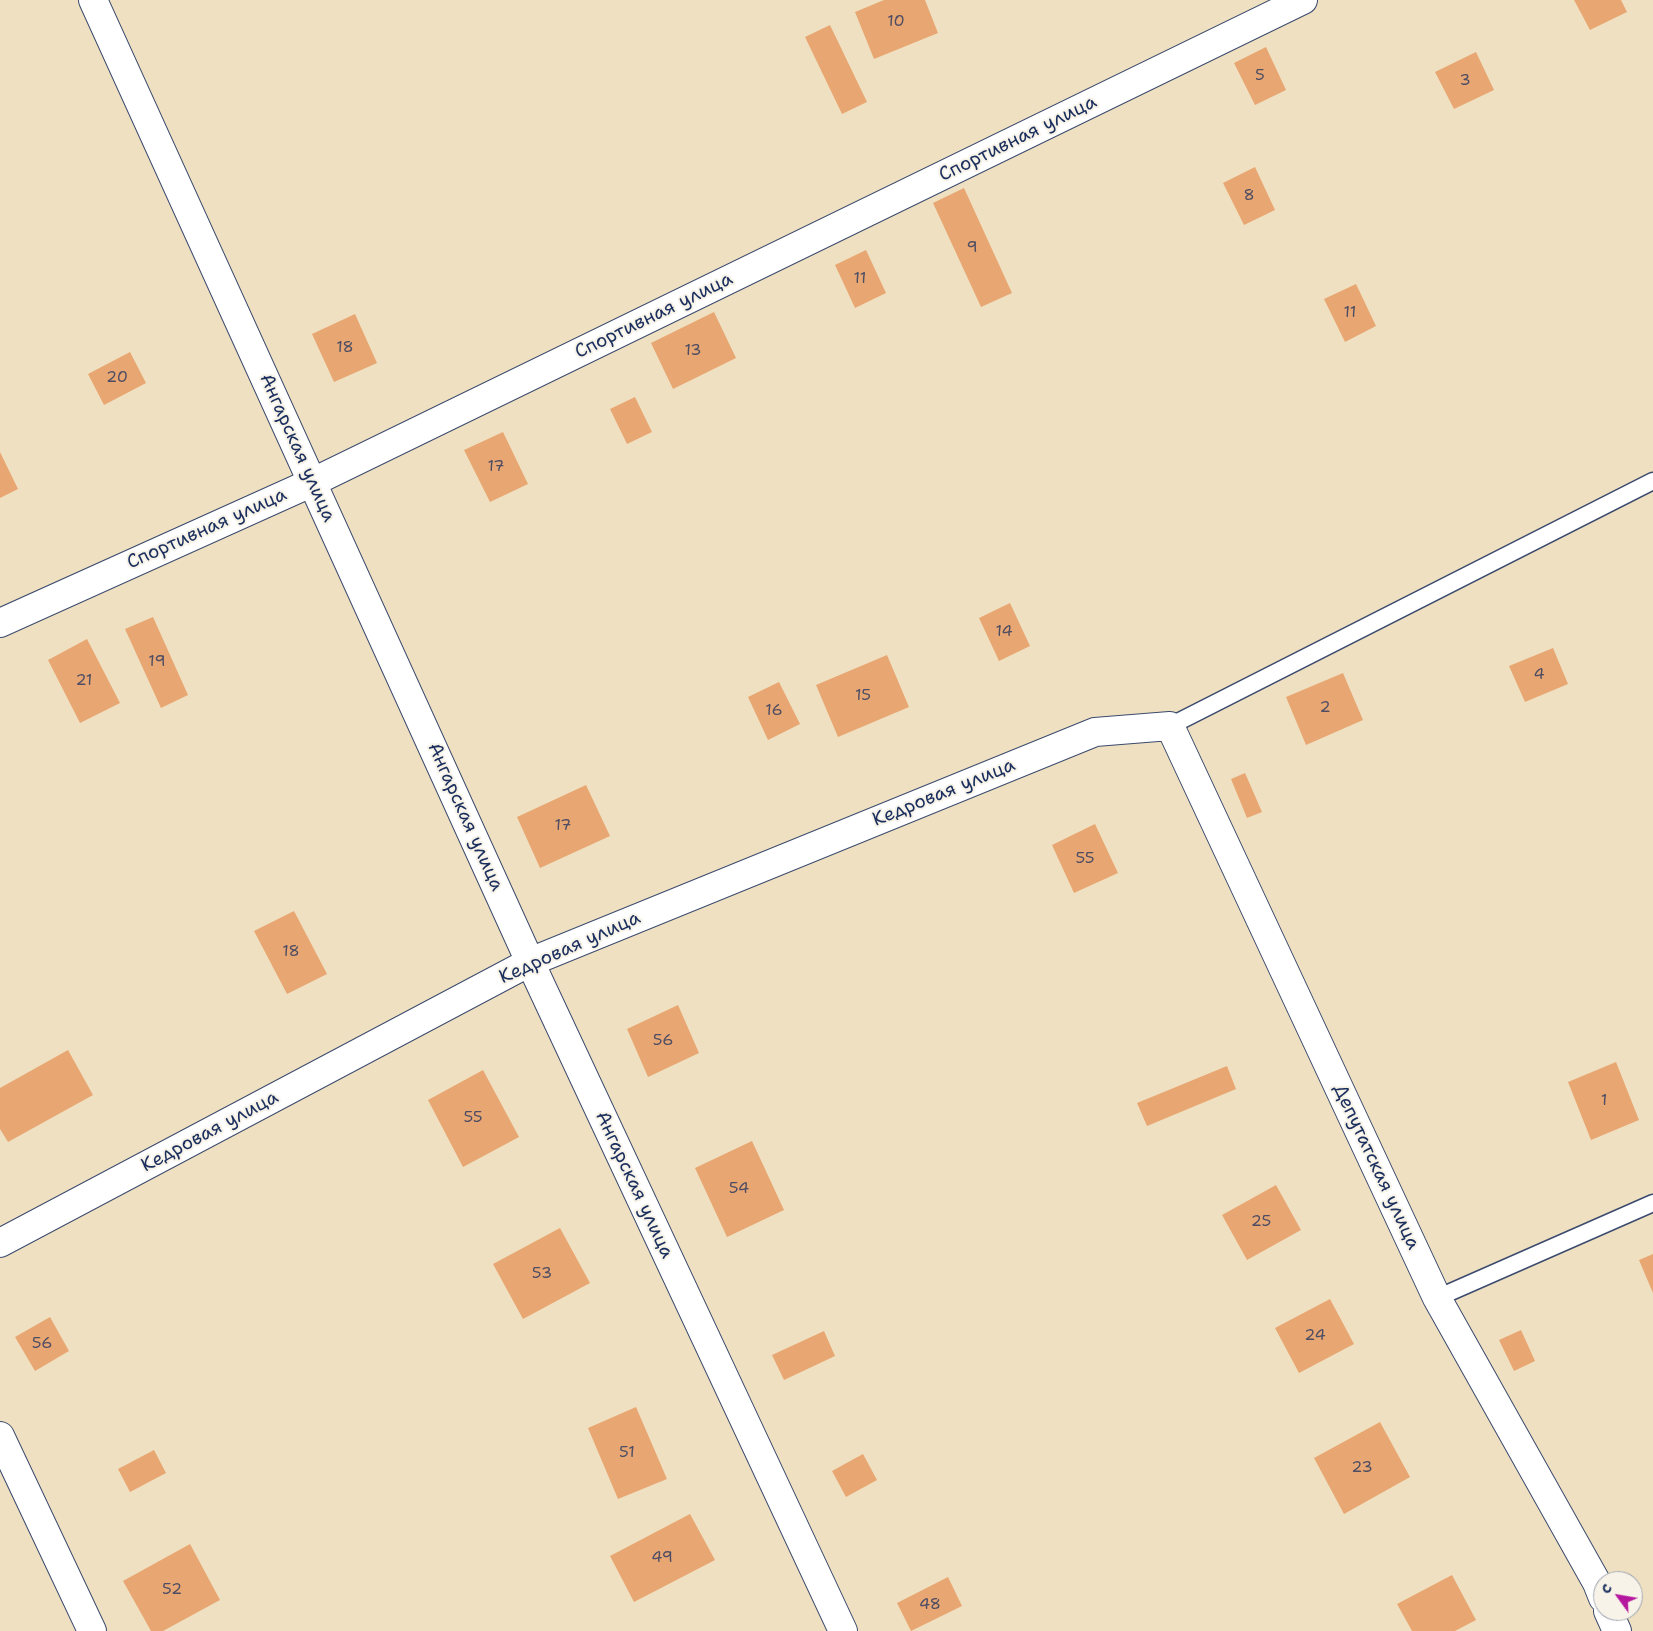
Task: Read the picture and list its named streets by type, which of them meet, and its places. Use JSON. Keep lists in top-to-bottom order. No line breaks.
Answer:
{"streets":{"street":["Спортивная улица","Ангарская улица","Кедровая улица","Депутатская улица"]},"crossings":[["Спортивная улица","Ангарская улица"],["Ангарская улица","Кедровая улица"],["Кедровая улица","Депутатская улица"]],"house_numbers":["10","5","3","8","9","11","11","18","13","20","17","14","19","4","21","15","2","16","17","55","18","56","1","55","54","25","53","24","56","51","23","49","52","48"],"north":"top left"}
